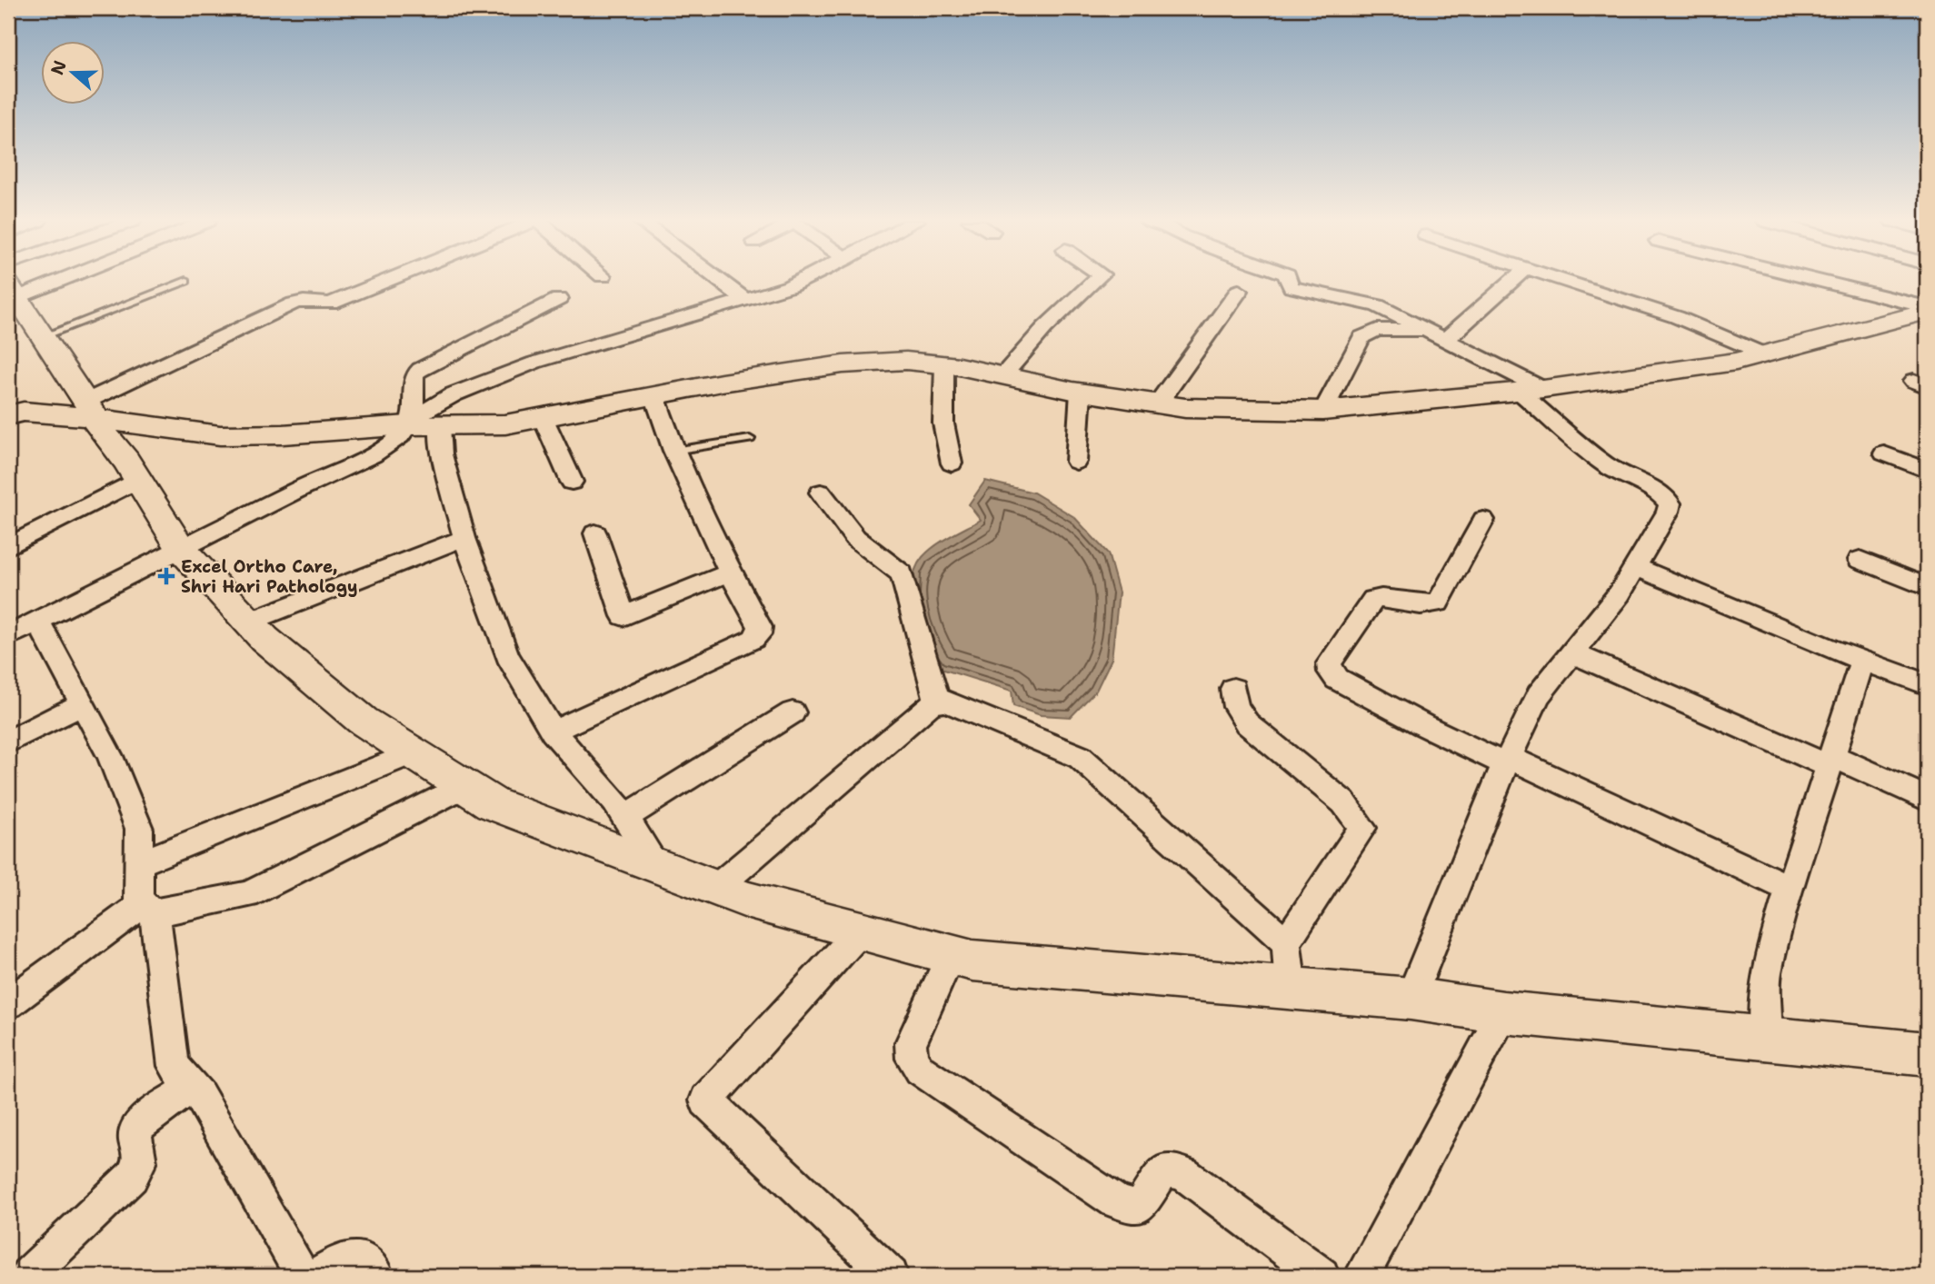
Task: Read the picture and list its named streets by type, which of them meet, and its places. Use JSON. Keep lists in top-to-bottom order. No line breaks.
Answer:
{"places":{"health":["Excel Ortho Care, Shri Hari Pathology"]},"north":"left"}
